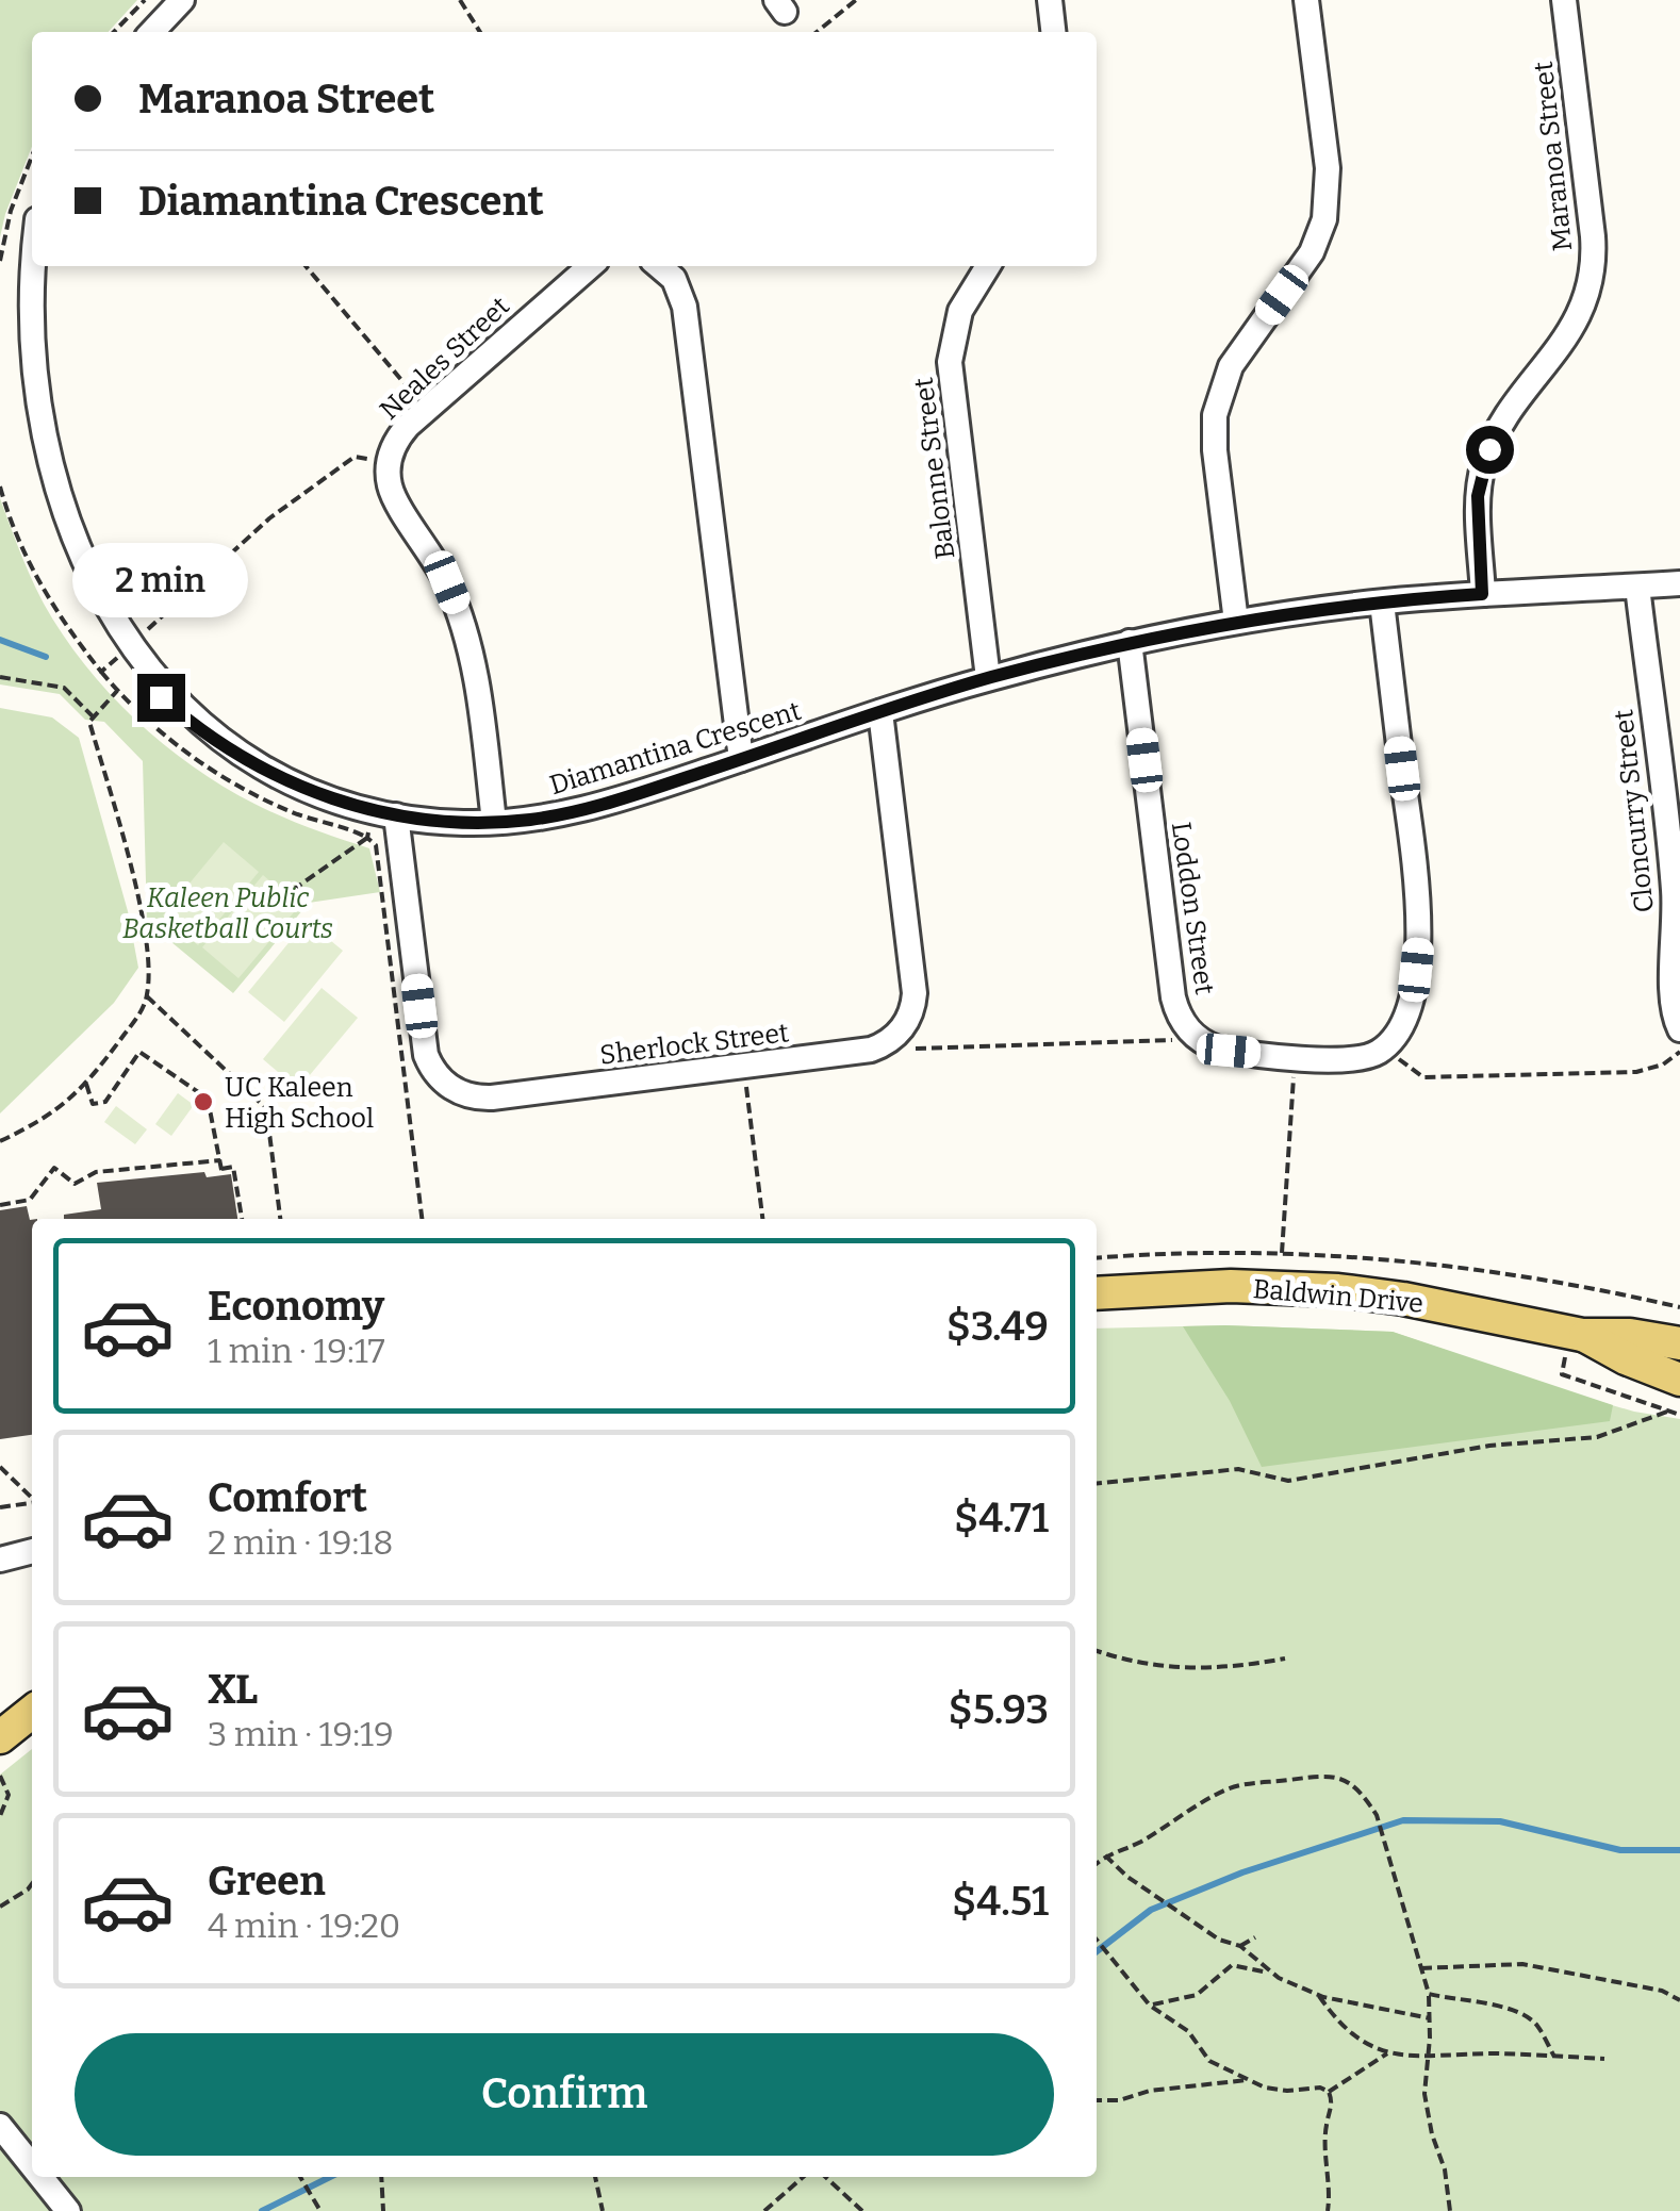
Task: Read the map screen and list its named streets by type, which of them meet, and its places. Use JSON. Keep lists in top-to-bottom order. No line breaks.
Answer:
{"streets":{"main road":["Baldwin Drive"],"street":["Maranoa Street","Neales Street","Balonne Street","Diamantina Crescent","Cloncurry Street","Loddon Street","Sherlock Street"]},"crossings":[["Maranoa Street","Diamantina Crescent"],["Neales Street","Diamantina Crescent"],["Balonne Street","Diamantina Crescent"],["Diamantina Crescent","Cloncurry Street"],["Diamantina Crescent","Loddon Street"],["Diamantina Crescent","Sherlock Street"]],"parks":["Kaleen Public Basketball Courts"],"places":["UC Kaleen High School"],"page":{"banner":["Maranoa Street","Diamantina Crescent"],"bubble":"2 min","list":[{"name":"Economy","note":"1 min · 19:17","value":"$3.49"},{"name":"Comfort","note":"2 min · 19:18","value":"$4.71"},{"name":"XL","note":"3 min · 19:19","value":"$5.93"},{"name":"Green","note":"4 min · 19:20","value":"$4.51"}],"buttons":"Confirm"}}
